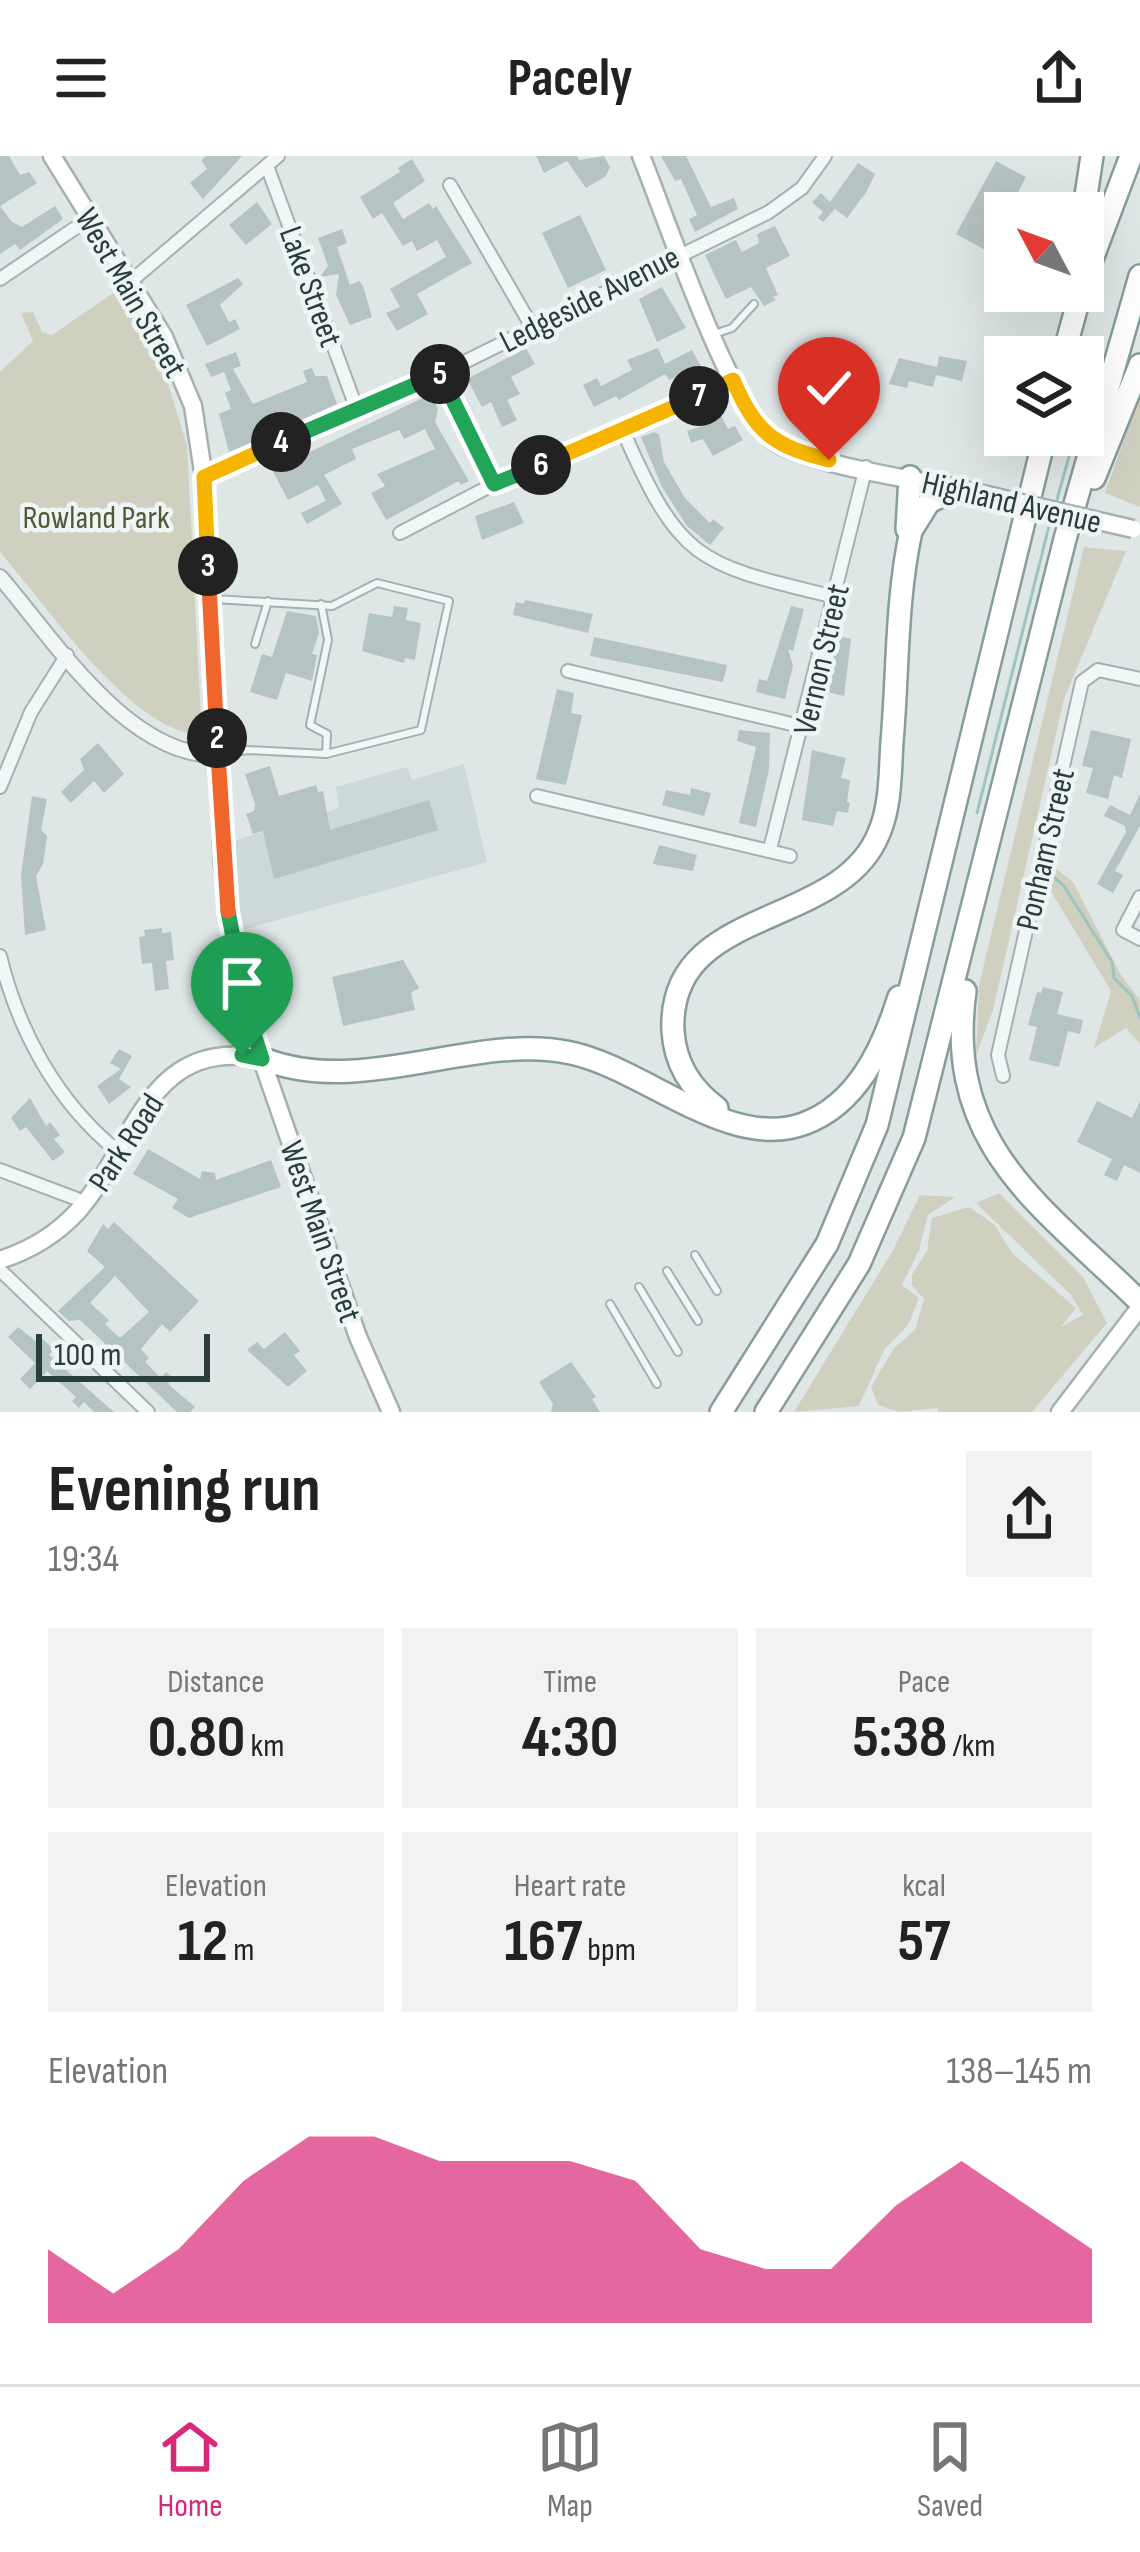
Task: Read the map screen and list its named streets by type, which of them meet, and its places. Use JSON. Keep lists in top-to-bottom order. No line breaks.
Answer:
{"streets":{"main road":["West Main Street","Highland Avenue","Park Road"],"street":["Lake Street","Ledgeside Avenue","Vernon Street","Ponham Street"]},"crossings":[["Lake Street","Ledgeside Avenue"],["West Main Street","Ledgeside Avenue"],["West Main Street","Park Road"],["Ledgeside Avenue","Highland Avenue"],["Highland Avenue","Vernon Street"]],"parks":["Rowland Park"],"scale_bar":"100 m","north":"top left","page":{"header":"Pacely","pins":["5","7","4","6","3","2"],"scale":"100 m","heading":["Evening run","19:34"],"stats":[["Distance","0.80 km"],["Time","4:30"],["Pace","5:38 /km"],["Elevation","12 m"],["Heart rate","167 bpm"],["kcal","57"]],"chart":["Elevation","138–145 m"],"tabs":["Home","Map","Saved"]}}
